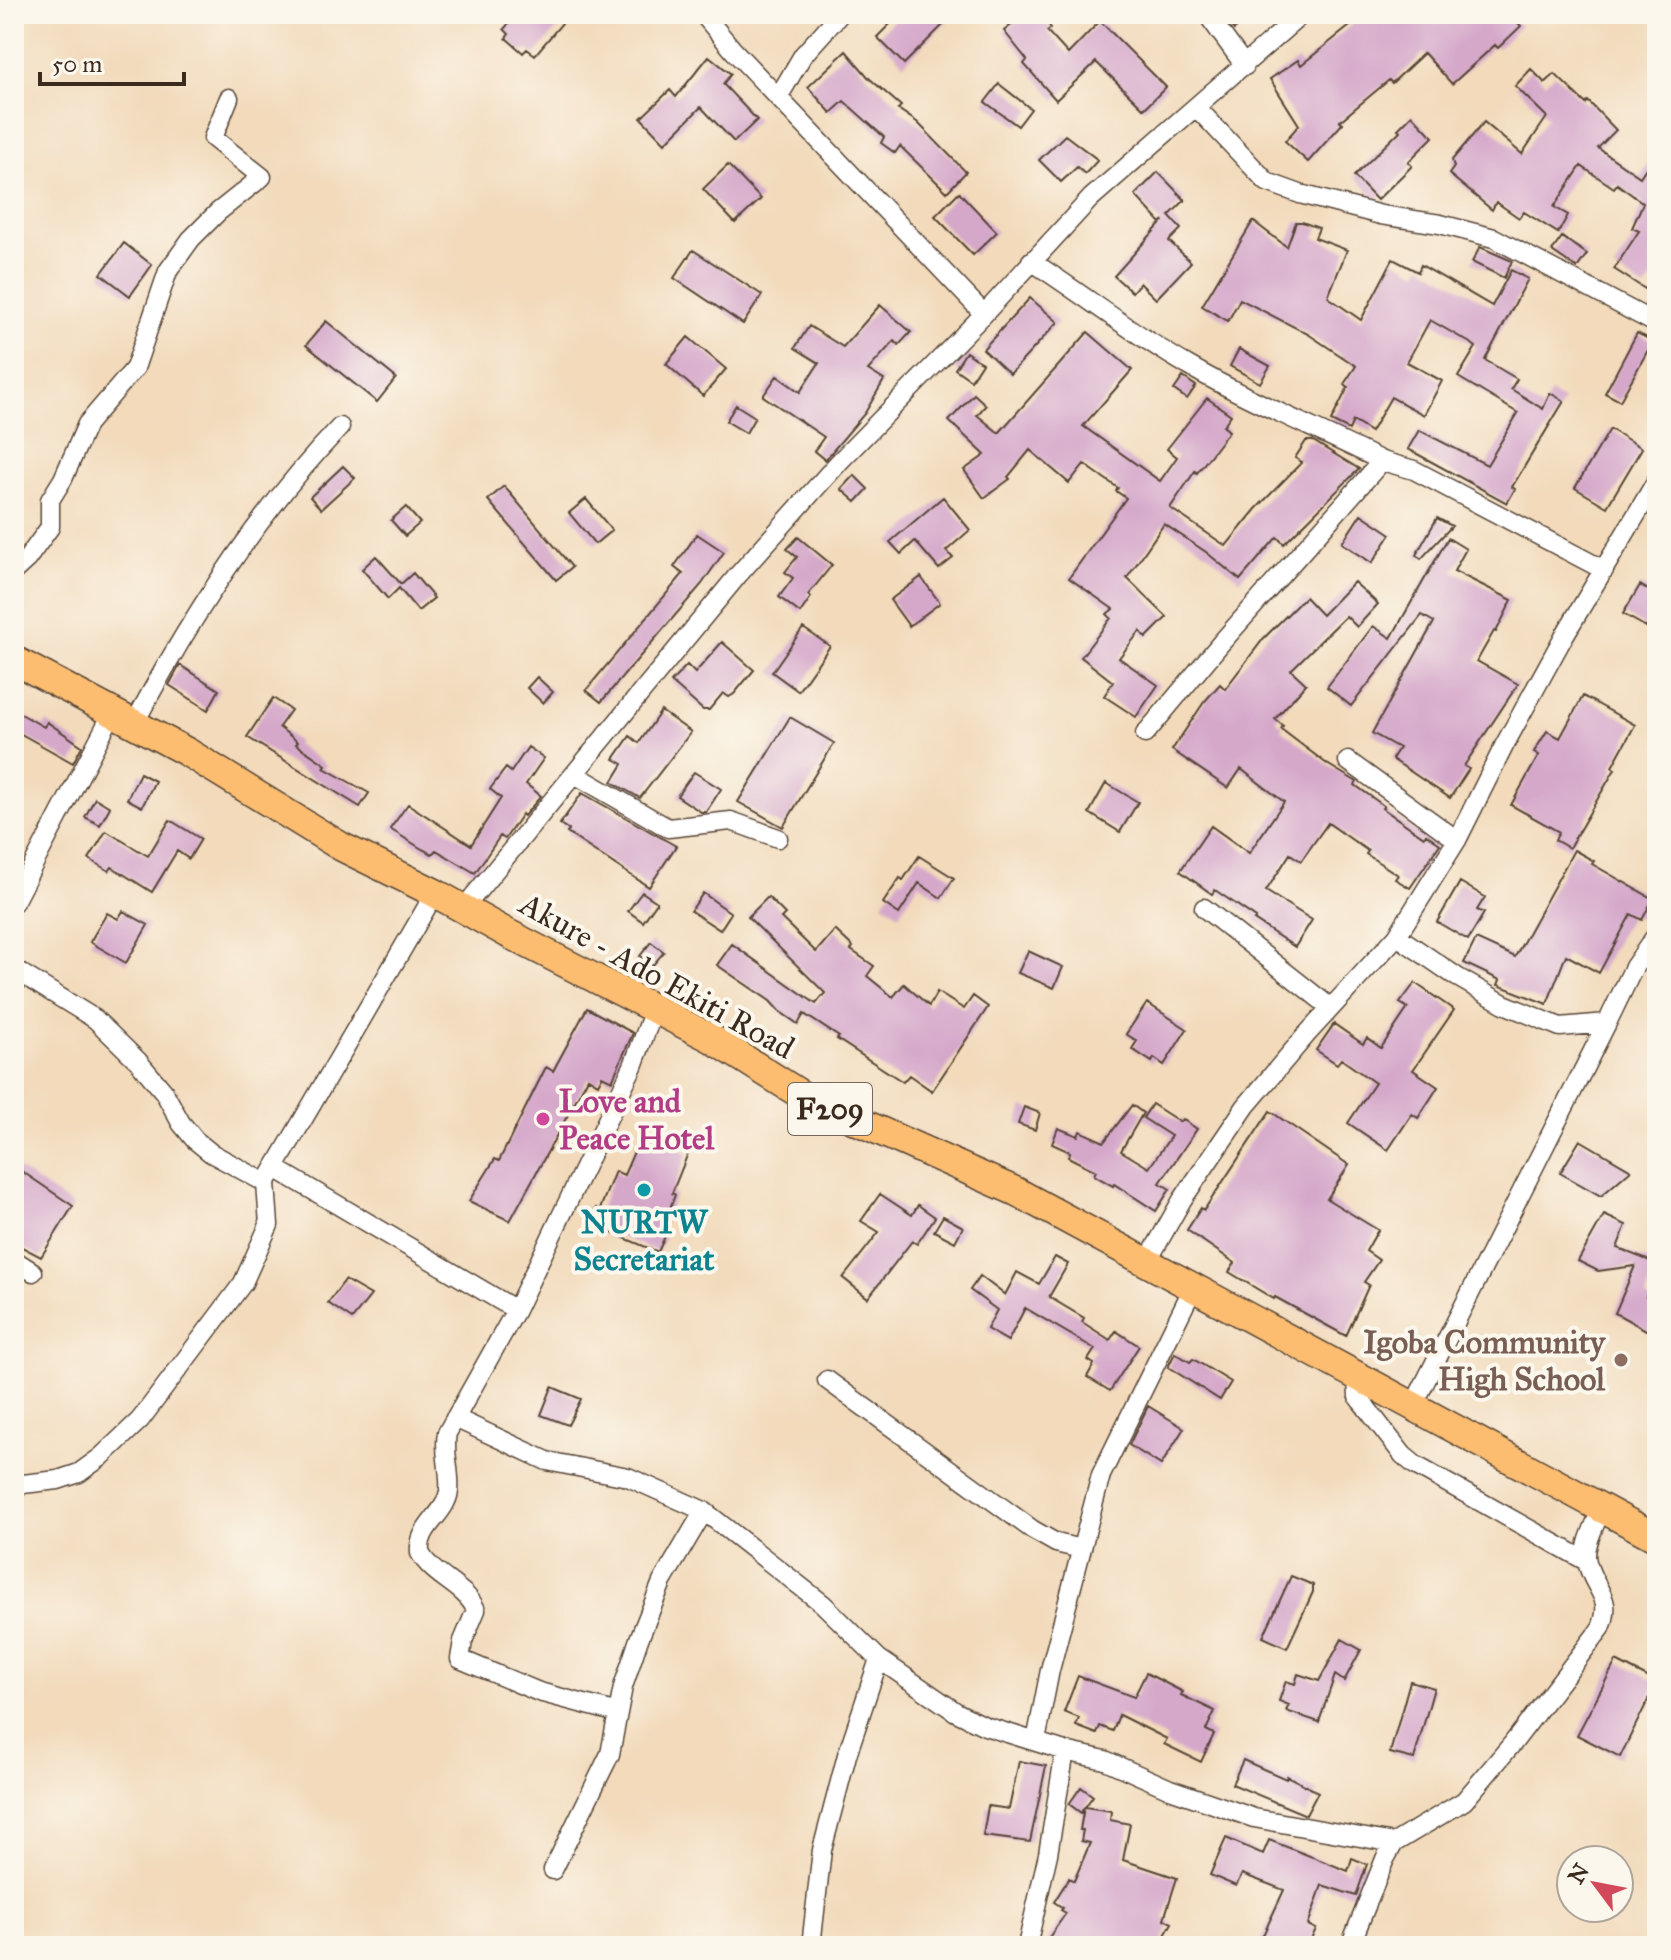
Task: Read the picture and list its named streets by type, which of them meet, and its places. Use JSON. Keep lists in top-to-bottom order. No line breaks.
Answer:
{"streets":{"main road":["Akure - Ado Ekiti Road","F209"]},"places":["Love and Peace Hotel","NURTW Secretariat","Igoba Community High School"],"scale_bar":"50 m","north":"top left"}
